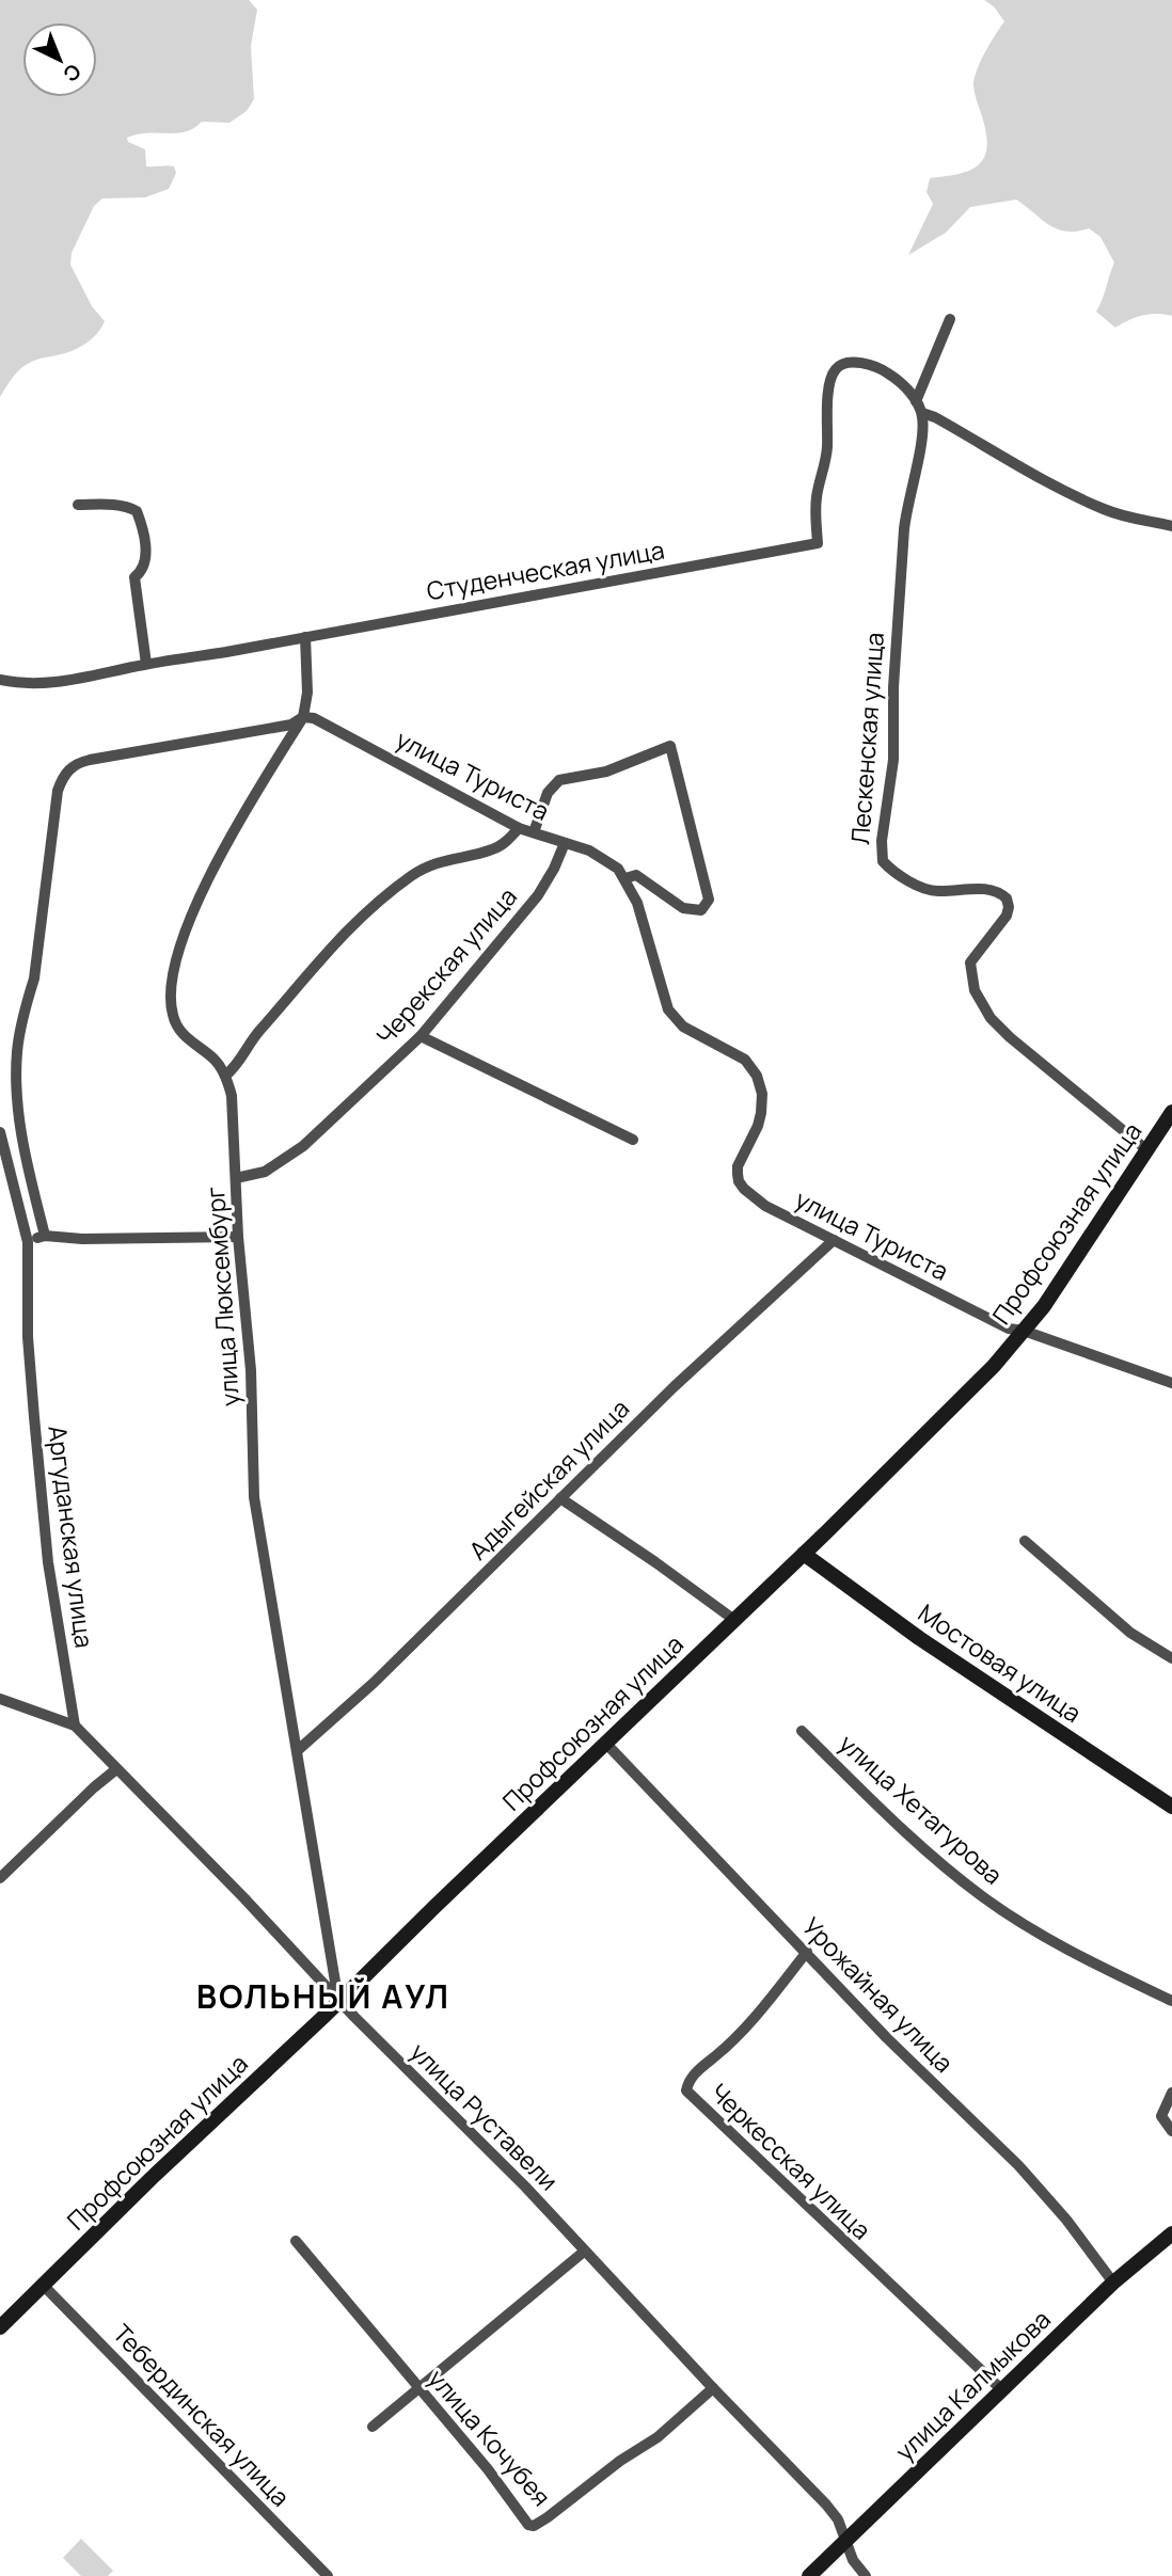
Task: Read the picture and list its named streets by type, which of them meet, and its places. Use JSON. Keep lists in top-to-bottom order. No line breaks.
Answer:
{"streets":{"street":["Студенческая улица","Лескенская улица","улица Туриста","Черекская улица","Профсоюзная улица","улица Люксембург","Адыгейская улица","Аргуданская улица","Мостовая улица","улица Хетагурова","Урожайная улица","улица Руставели","Черкесская улица","улица Калмыкова","Тебердинская улица","улица Кочубея"]},"crossings":[["Студенческая улица","Лескенская улица"],["Лескенская улица","Профсоюзная улица"],["улица Туриста","Черекская улица"],["улица Туриста","Профсоюзная улица"],["улица Туриста","Адыгейская улица"],["Черекская улица","улица Люксембург"],["Профсоюзная улица","улица Люксембург"],["Профсоюзная улица","Мостовая улица"],["Профсоюзная улица","Урожайная улица"],["Профсоюзная улица","улица Руставели"],["Профсоюзная улица","Тебердинская улица"],["улица Люксембург","Адыгейская улица"],["улица Люксембург","улица Руставели"],["Аргуданская улица","улица Руставели"],["Урожайная улица","Черкесская улица"],["Урожайная улица","улица Калмыкова"],["улица Руставели","улица Калмыкова"],["улица Руставели","улица Кочубея"],["Черкесская улица","улица Калмыкова"]],"districts":["ВОЛЬНЫЙ АУЛ"],"north":"bottom right"}
